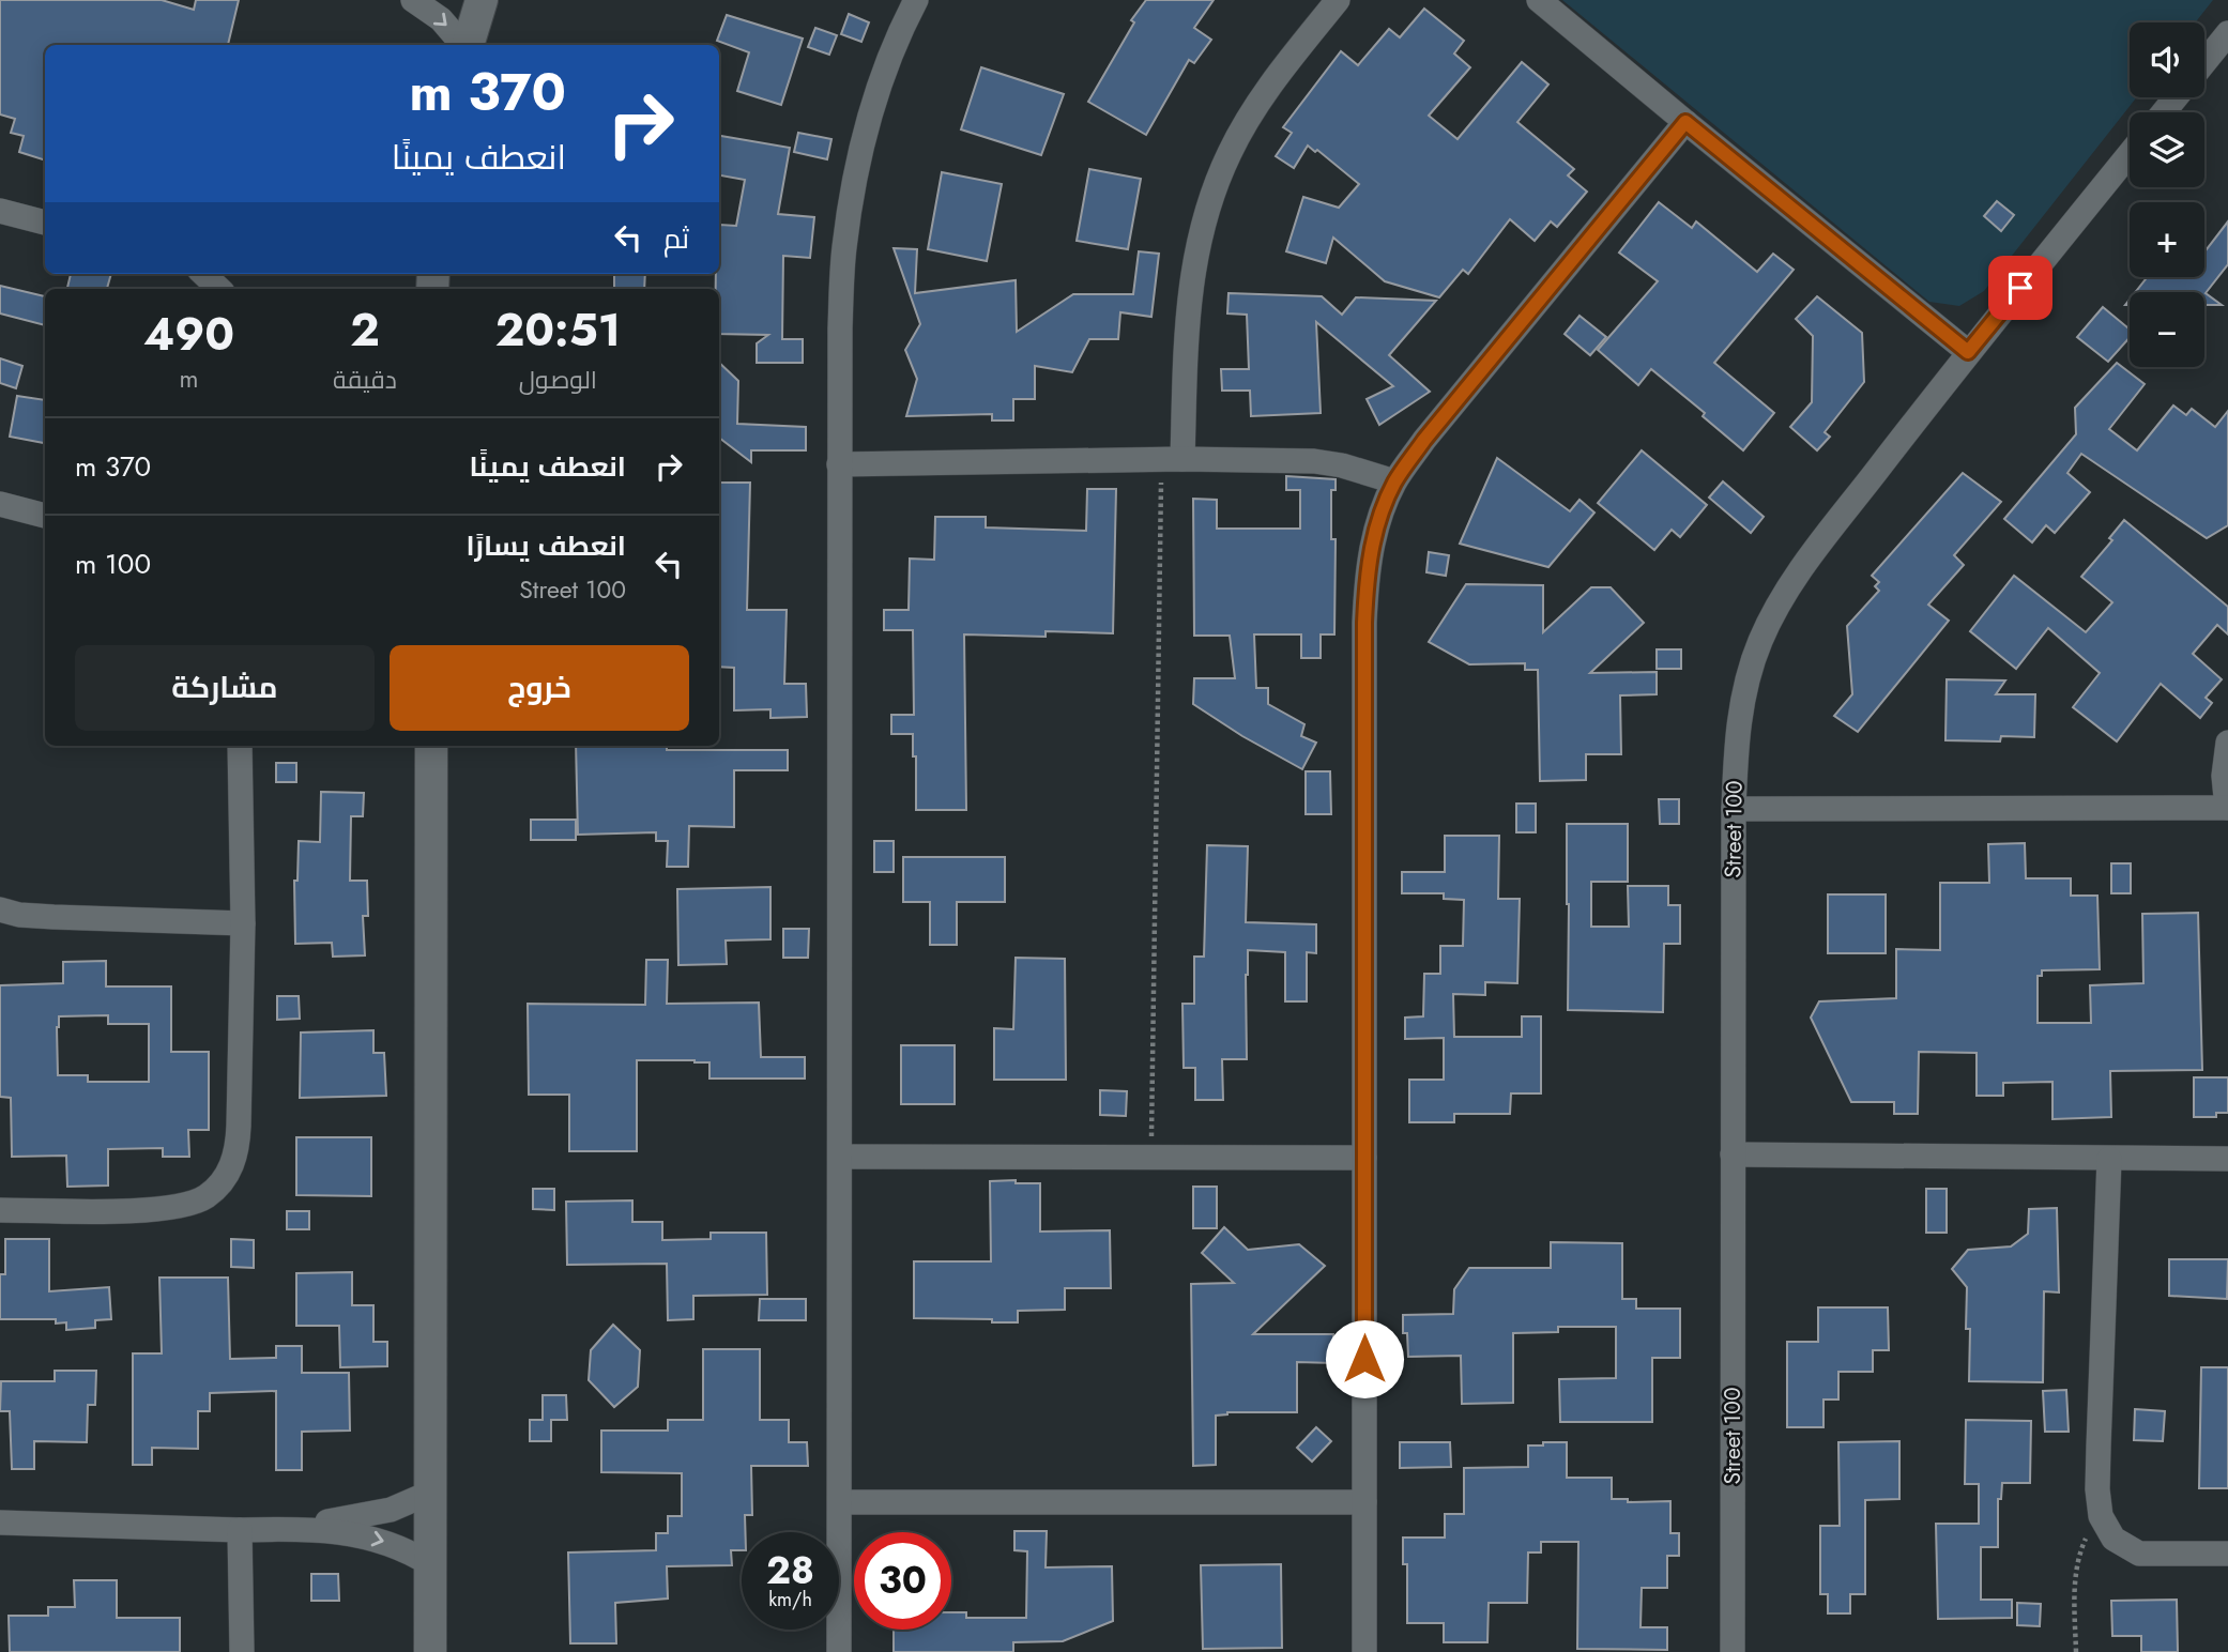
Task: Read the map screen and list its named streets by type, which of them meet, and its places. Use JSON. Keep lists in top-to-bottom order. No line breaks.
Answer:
{"streets":{"street":["Street 100"]},"page":{"map_buttons":["+","−"],"turn":["370 m","انعطف يمينًا"],"then":"ثم","eta":["20:51","الوصول","2","دقيقة","490","m"],"list":[{"name":"انعطف يمينًا","value":"370 m"},{"name":"انعطف يسارًا","note":"Street 100","value":"100 m"}],"buttons":["خروج","مشاركة"],"speed":"28 km/h","limit":"30"}}
